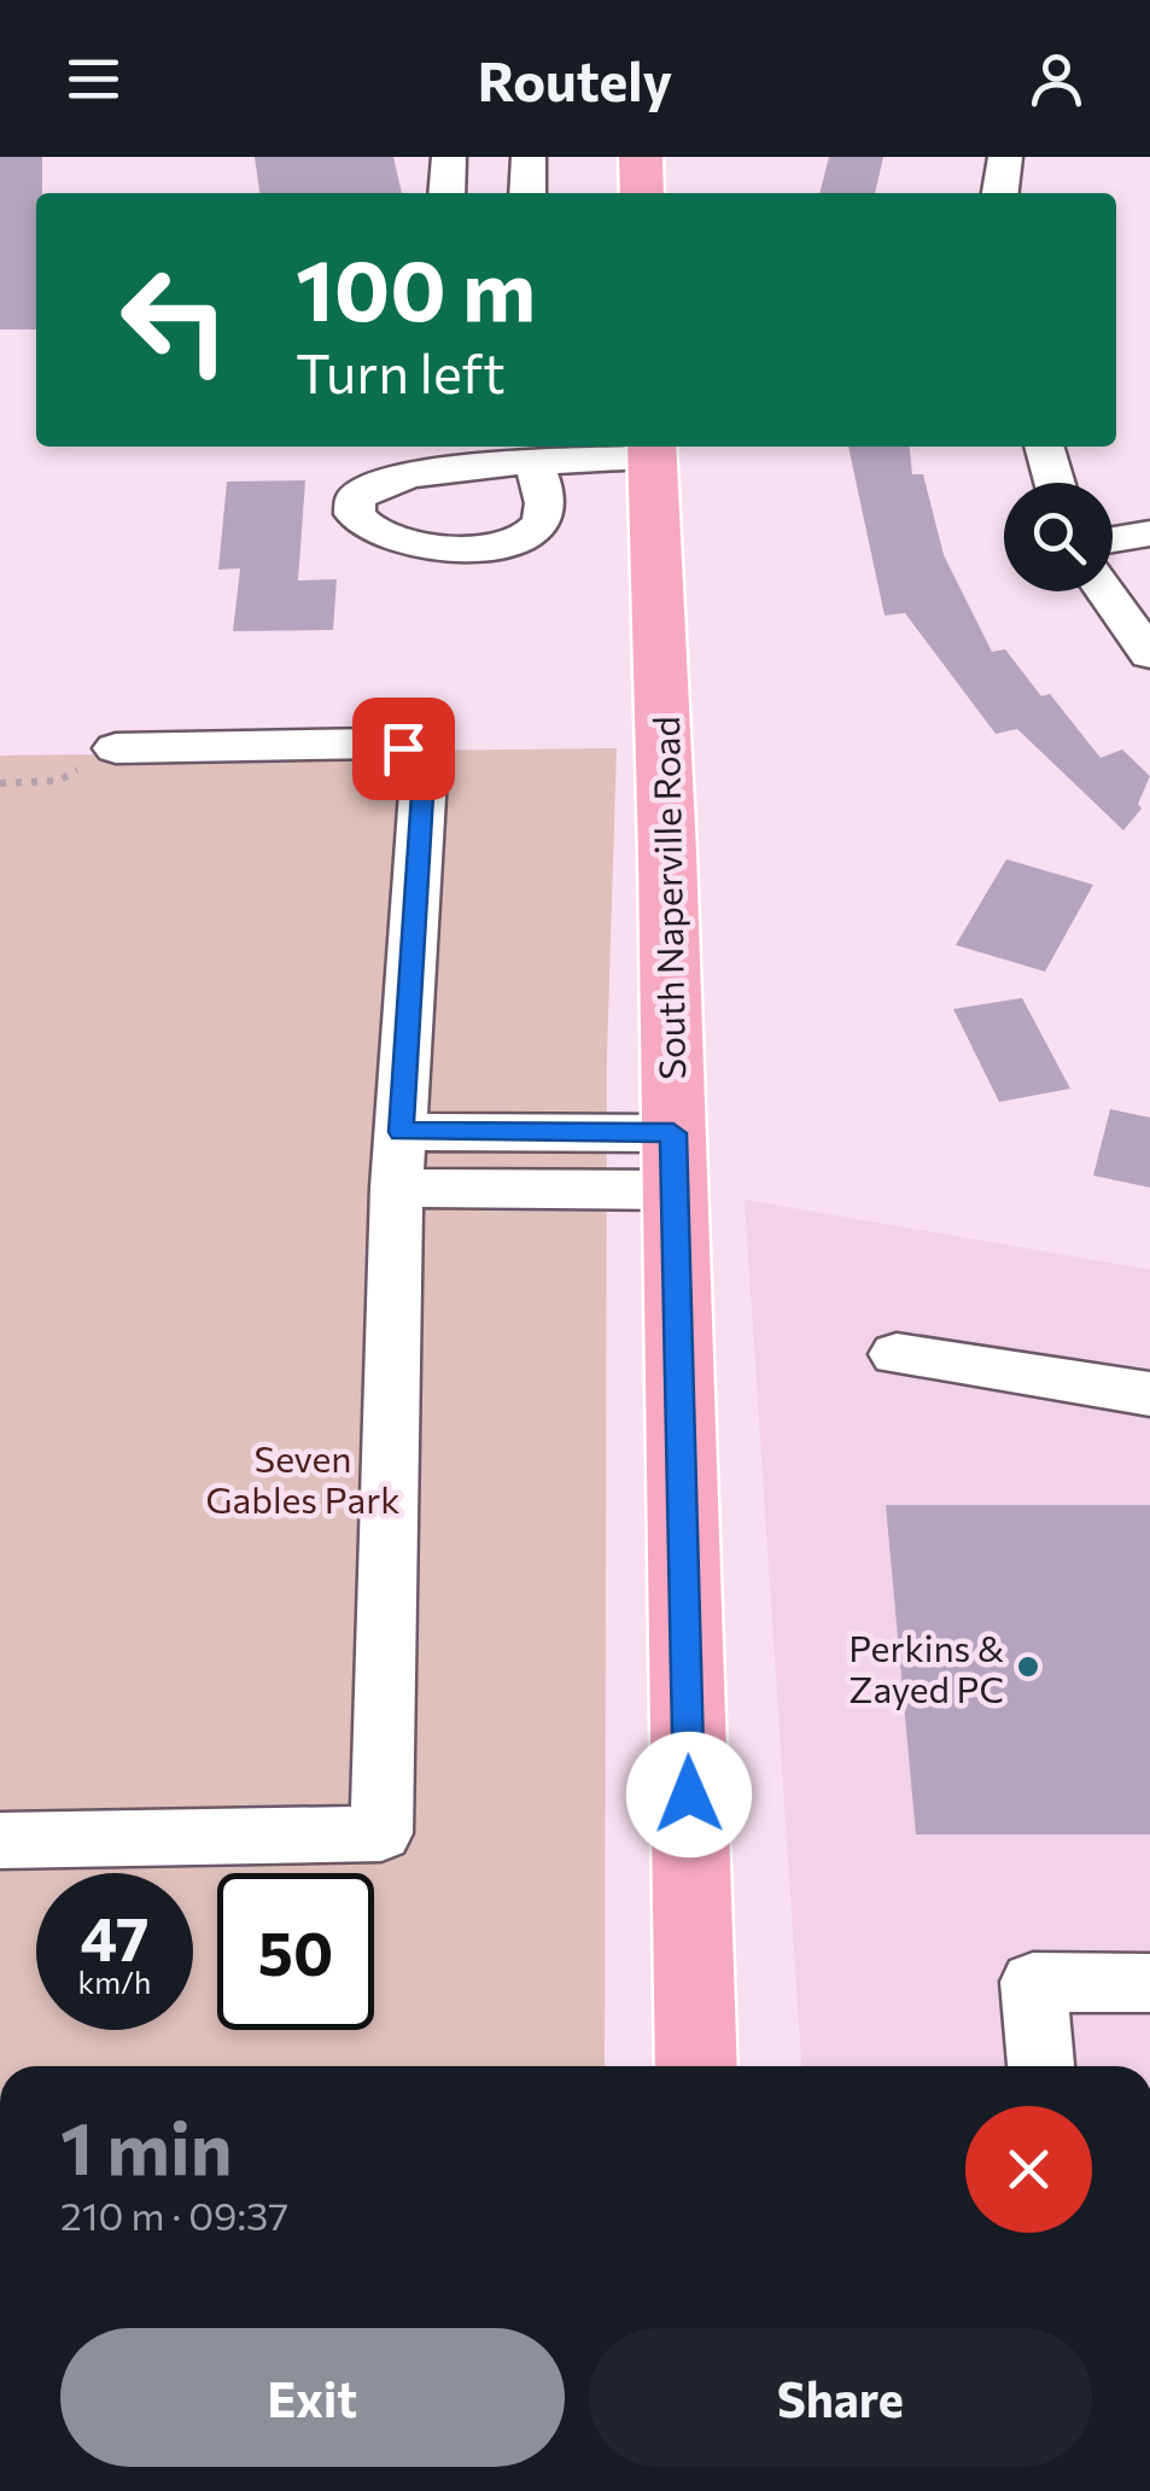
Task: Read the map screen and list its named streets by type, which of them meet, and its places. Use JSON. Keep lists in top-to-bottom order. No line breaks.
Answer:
{"streets":{"main road":["South Naperville Road"]},"parks":["Seven Gables Park"],"places":["Perkins & Zayed PC"],"page":{"header":"Routely","turn":["100 m","Turn left"],"speed":"47 km/h","limit":"50","heading":["1 min","210 m · 09:37"],"buttons":["Exit","Share"]}}
